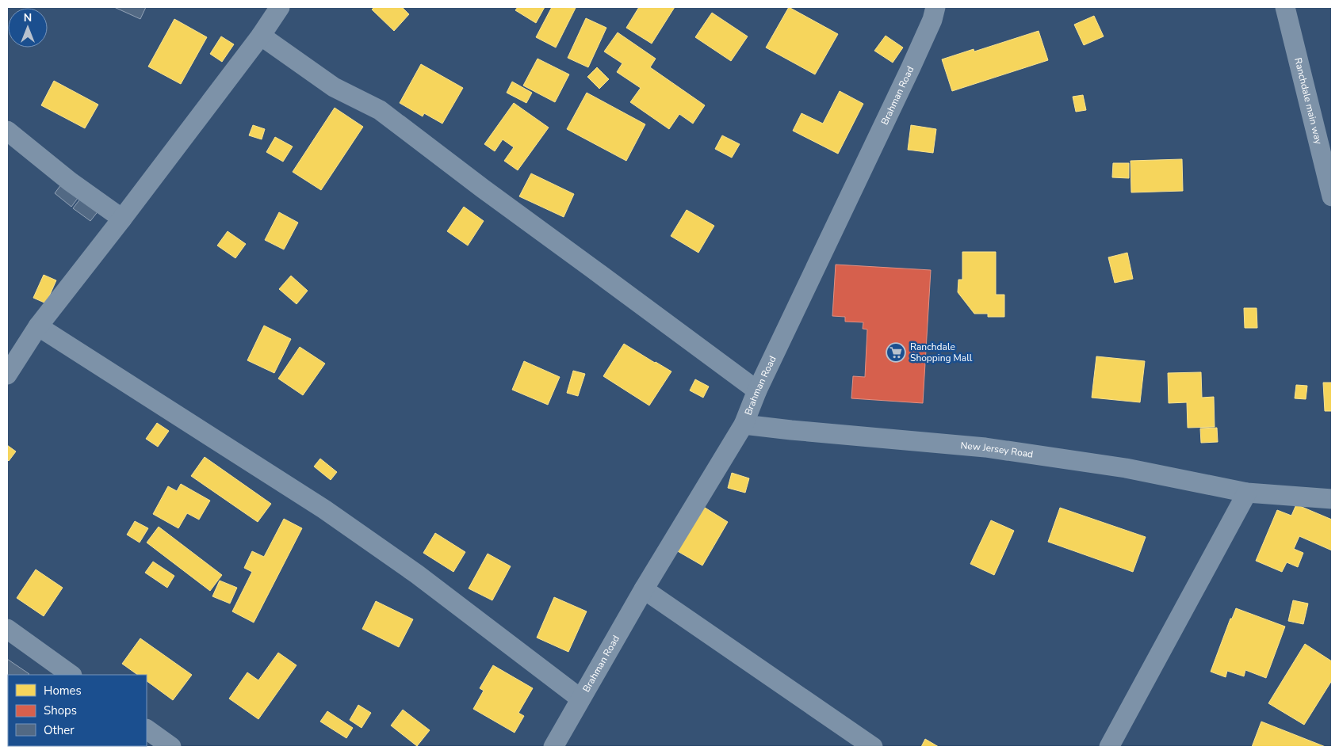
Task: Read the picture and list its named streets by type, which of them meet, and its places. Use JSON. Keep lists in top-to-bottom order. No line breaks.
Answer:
{"streets":{"street":["Brahman Road","Ranchdale main way","New Jersey Road"]},"crossings":[["Brahman Road","New Jersey Road"]],"places":{"supermarket":["Ranchdale Shopping Mall"]},"legend":["Homes","Shops","Other"],"north":"top"}
